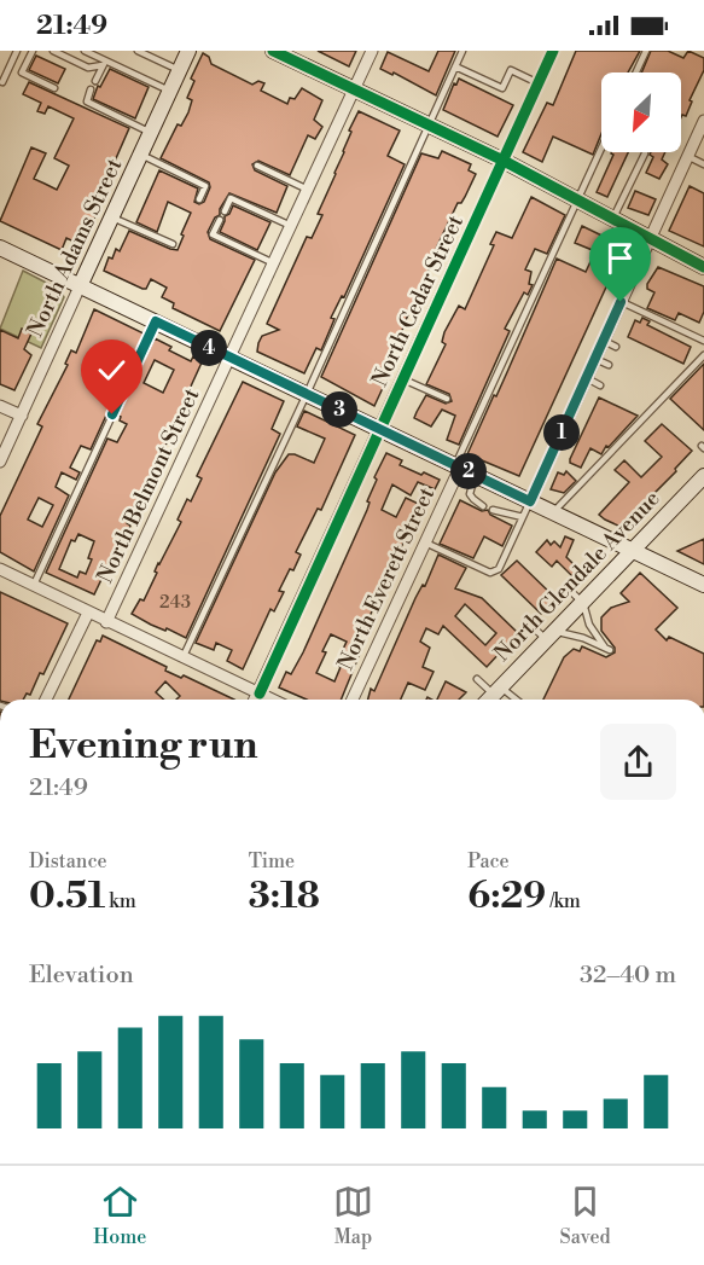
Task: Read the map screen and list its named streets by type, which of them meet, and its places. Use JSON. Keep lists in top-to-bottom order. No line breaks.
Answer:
{"streets":{"street":["North Adams Street","North Cedar Street","North Belmont Street","North Glendale Avenue","North Everett Street"]},"house_numbers":["243"],"north":"bottom left","page":{"status":"21:49","pins":["4","3","1","2"],"heading":["Evening run","21:49"],"stats":[["Distance","0.51 km"],["Time","3:18"],["Pace","6:29 /km"]],"chart":["Elevation","32–40 m"],"tabs":["Home","Map","Saved"]}}
